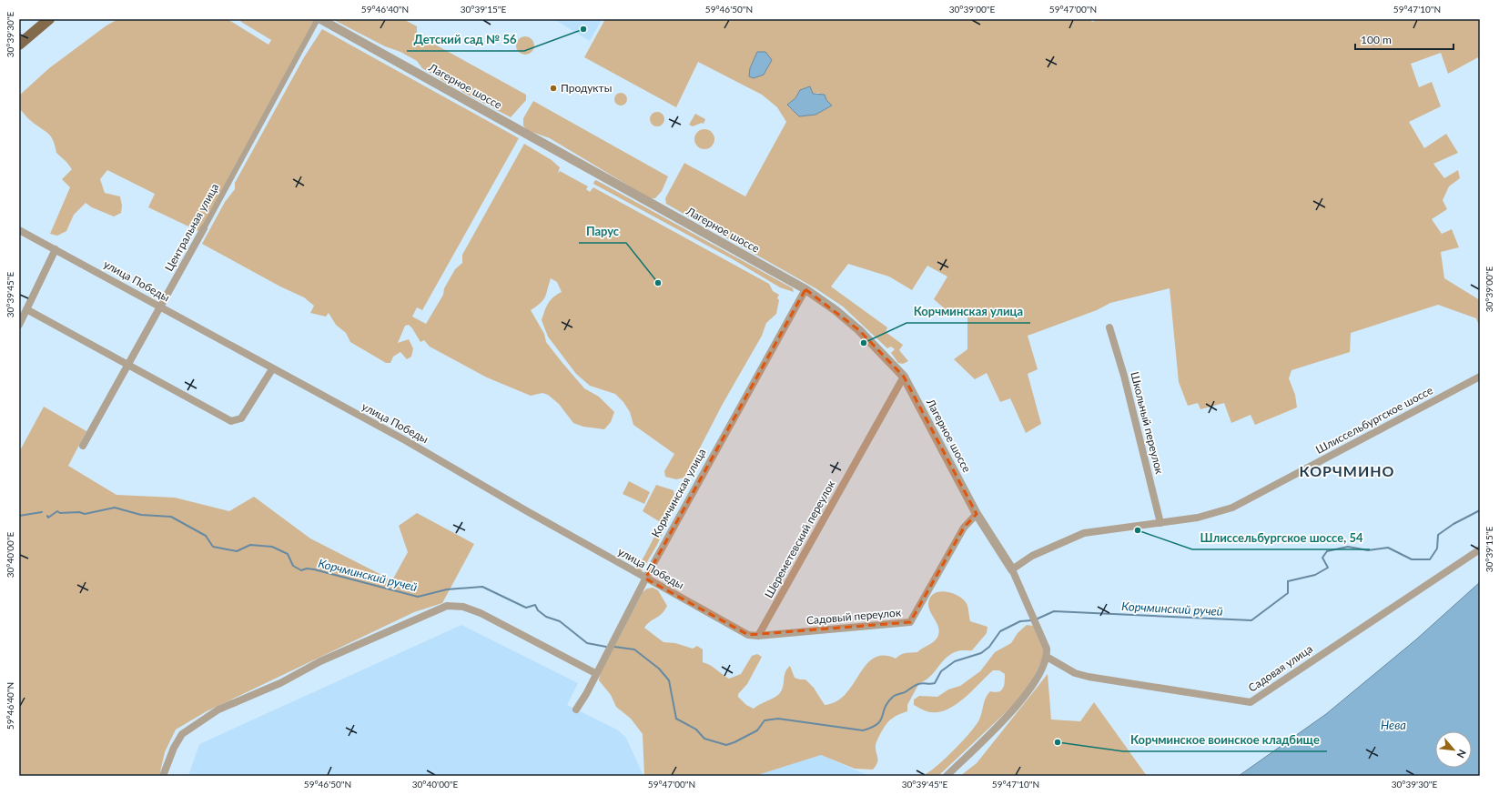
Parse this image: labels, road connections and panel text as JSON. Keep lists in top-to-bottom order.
{
  "streets": {
    "street": [
      "Лагерное шоссе",
      "Центральная улица",
      "улица Победы",
      "Шлиссельбургское шоссе",
      "Школьный переулок",
      "Кормчинская улица",
      "Шереметевский переулок",
      "Садовый переулок",
      "Садовая улица"
    ]
  },
  "crossings": [
    ["Лагерное шоссе", "Центральная улица"],
    ["Лагерное шоссе", "Шлиссельбургское шоссе"],
    ["Лагерное шоссе", "Кормчинская улица"],
    ["Лагерное шоссе", "Шереметевский переулок"],
    ["Лагерное шоссе", "Садовый переулок"],
    ["Центральная улица", "улица Победы"],
    ["улица Победы", "Кормчинская улица"],
    ["улица Победы", "Шереметевский переулок"],
    ["улица Победы", "Садовый переулок"],
    ["Шлиссельбургское шоссе", "Школьный переулок"],
    ["Шереметевский переулок", "Садовый переулок"]
  ],
  "districts": ["КОРЧМИНО"],
  "water": ["Корчминский ручей", "Нева"],
  "places": [
    "Детский сад № 56",
    "Продукты",
    "Парус",
    "Корчминская улица",
    "Шлиссельбургское шоссе, 54",
    "Корчминское воинское кладбище"
  ],
  "scale_bar": "100 m",
  "north": "bottom right",
  "coordinates": [
    "59°46'40\"N",
    "30°39'15\"E",
    "59°46'50\"N",
    "30°39'00\"E",
    "59°47'00\"N",
    "59°47'10\"N",
    "30°39'30\"E",
    "30°39'45\"E",
    "30°40'00\"E"
  ]
}
